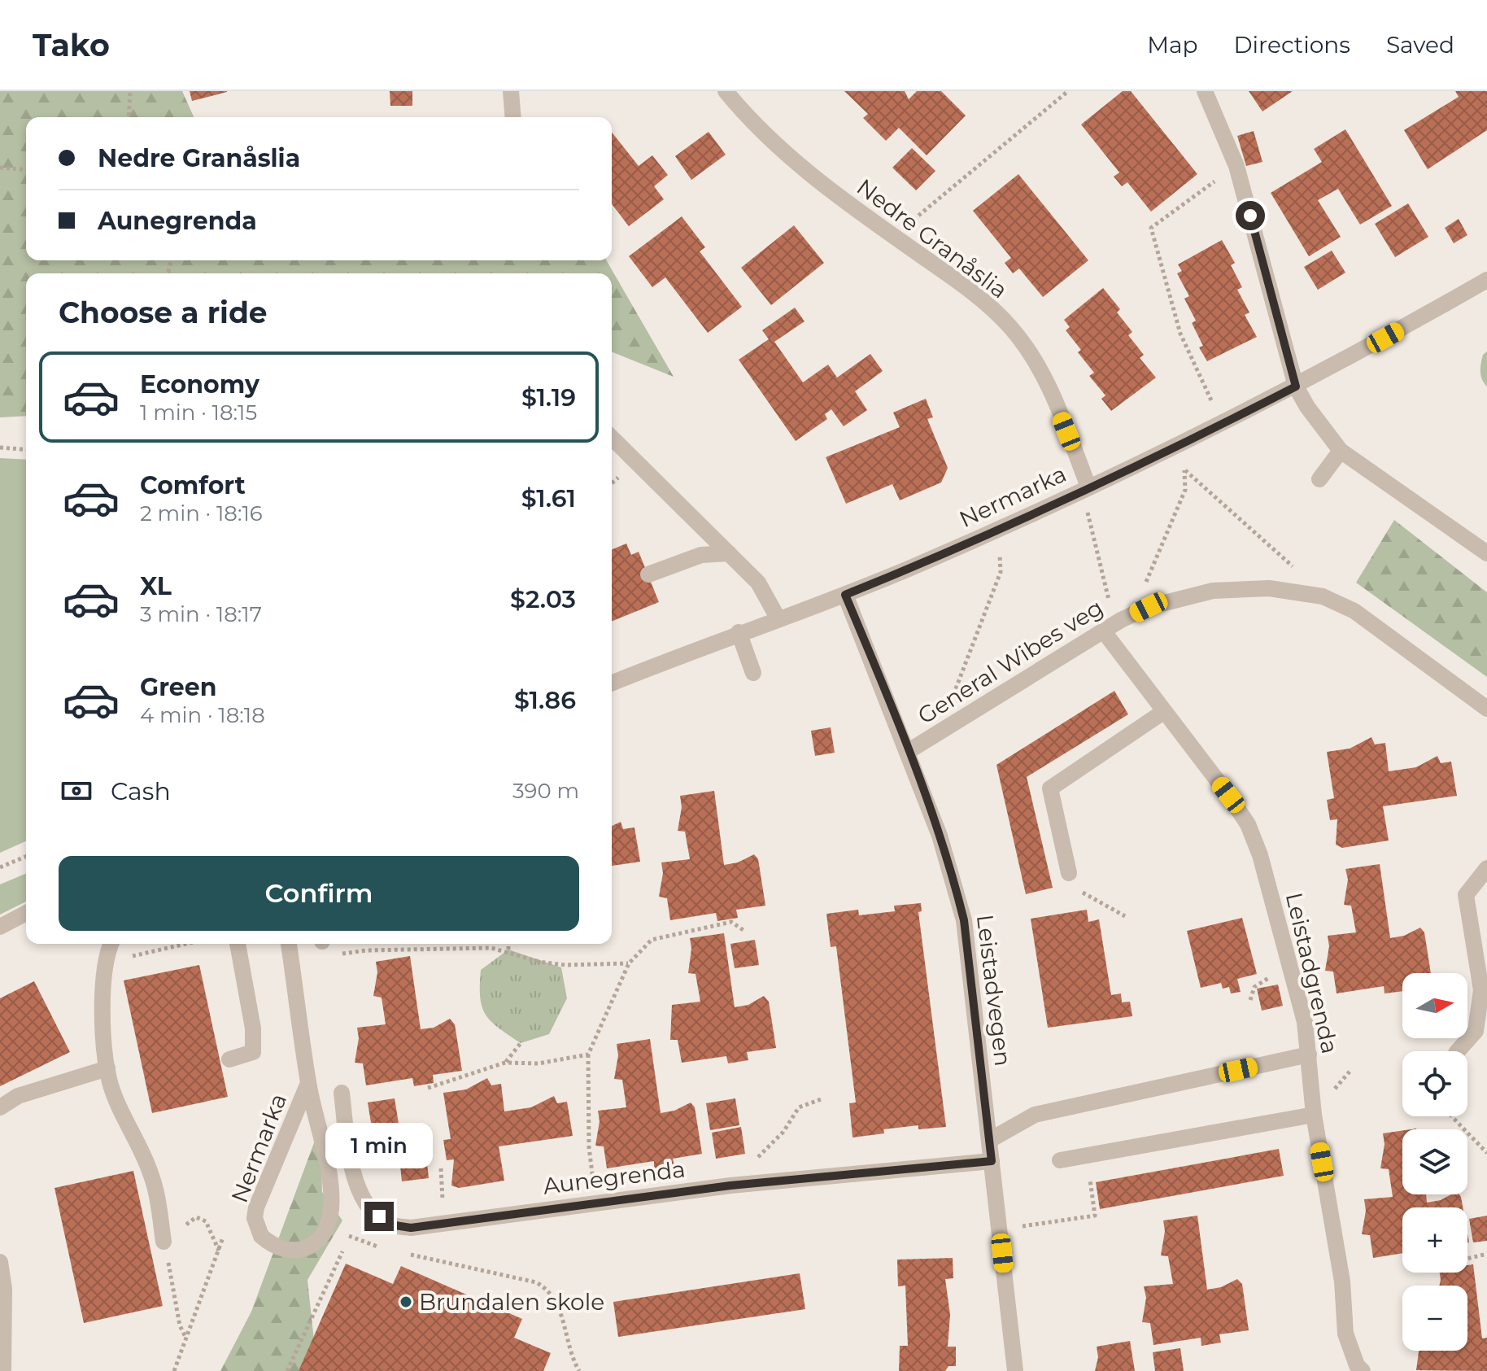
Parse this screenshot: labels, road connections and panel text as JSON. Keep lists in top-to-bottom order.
{
  "streets": {
    "street": [
      "Nedre Granåslia",
      "Nermarka",
      "General Wibes veg",
      "Leistadgrenda",
      "Leistadvegen",
      "Aunegrenda"
    ]
  },
  "crossings": [
    ["Nedre Granåslia", "Nermarka"],
    ["Nermarka", "Leistadvegen"],
    ["General Wibes veg", "Leistadgrenda"],
    ["General Wibes veg", "Leistadvegen"],
    ["Leistadvegen", "Aunegrenda"]
  ],
  "places": ["Brundalen skole"],
  "north": "right",
  "page": {
    "header": "Tako",
    "nav": ["Map", "Directions", "Saved"],
    "banner": ["Nedre Granåslia", "Aunegrenda"],
    "heading": "Choose a ride",
    "list": [
      {
        "name": "Economy",
        "note": "1 min · 18:15",
        "value": "$1.19"
      },
      {
        "name": "Comfort",
        "note": "2 min · 18:16",
        "value": "$1.61"
      },
      {
        "name": "XL",
        "note": "3 min · 18:17",
        "value": "$2.03"
      },
      {
        "name": "Green",
        "note": "4 min · 18:18",
        "value": "$1.86"
      }
    ],
    "pay": ["Cash", "390 m"],
    "buttons": "Confirm",
    "map_buttons": ["+", "−"],
    "bubble": "1 min"
  }
}
